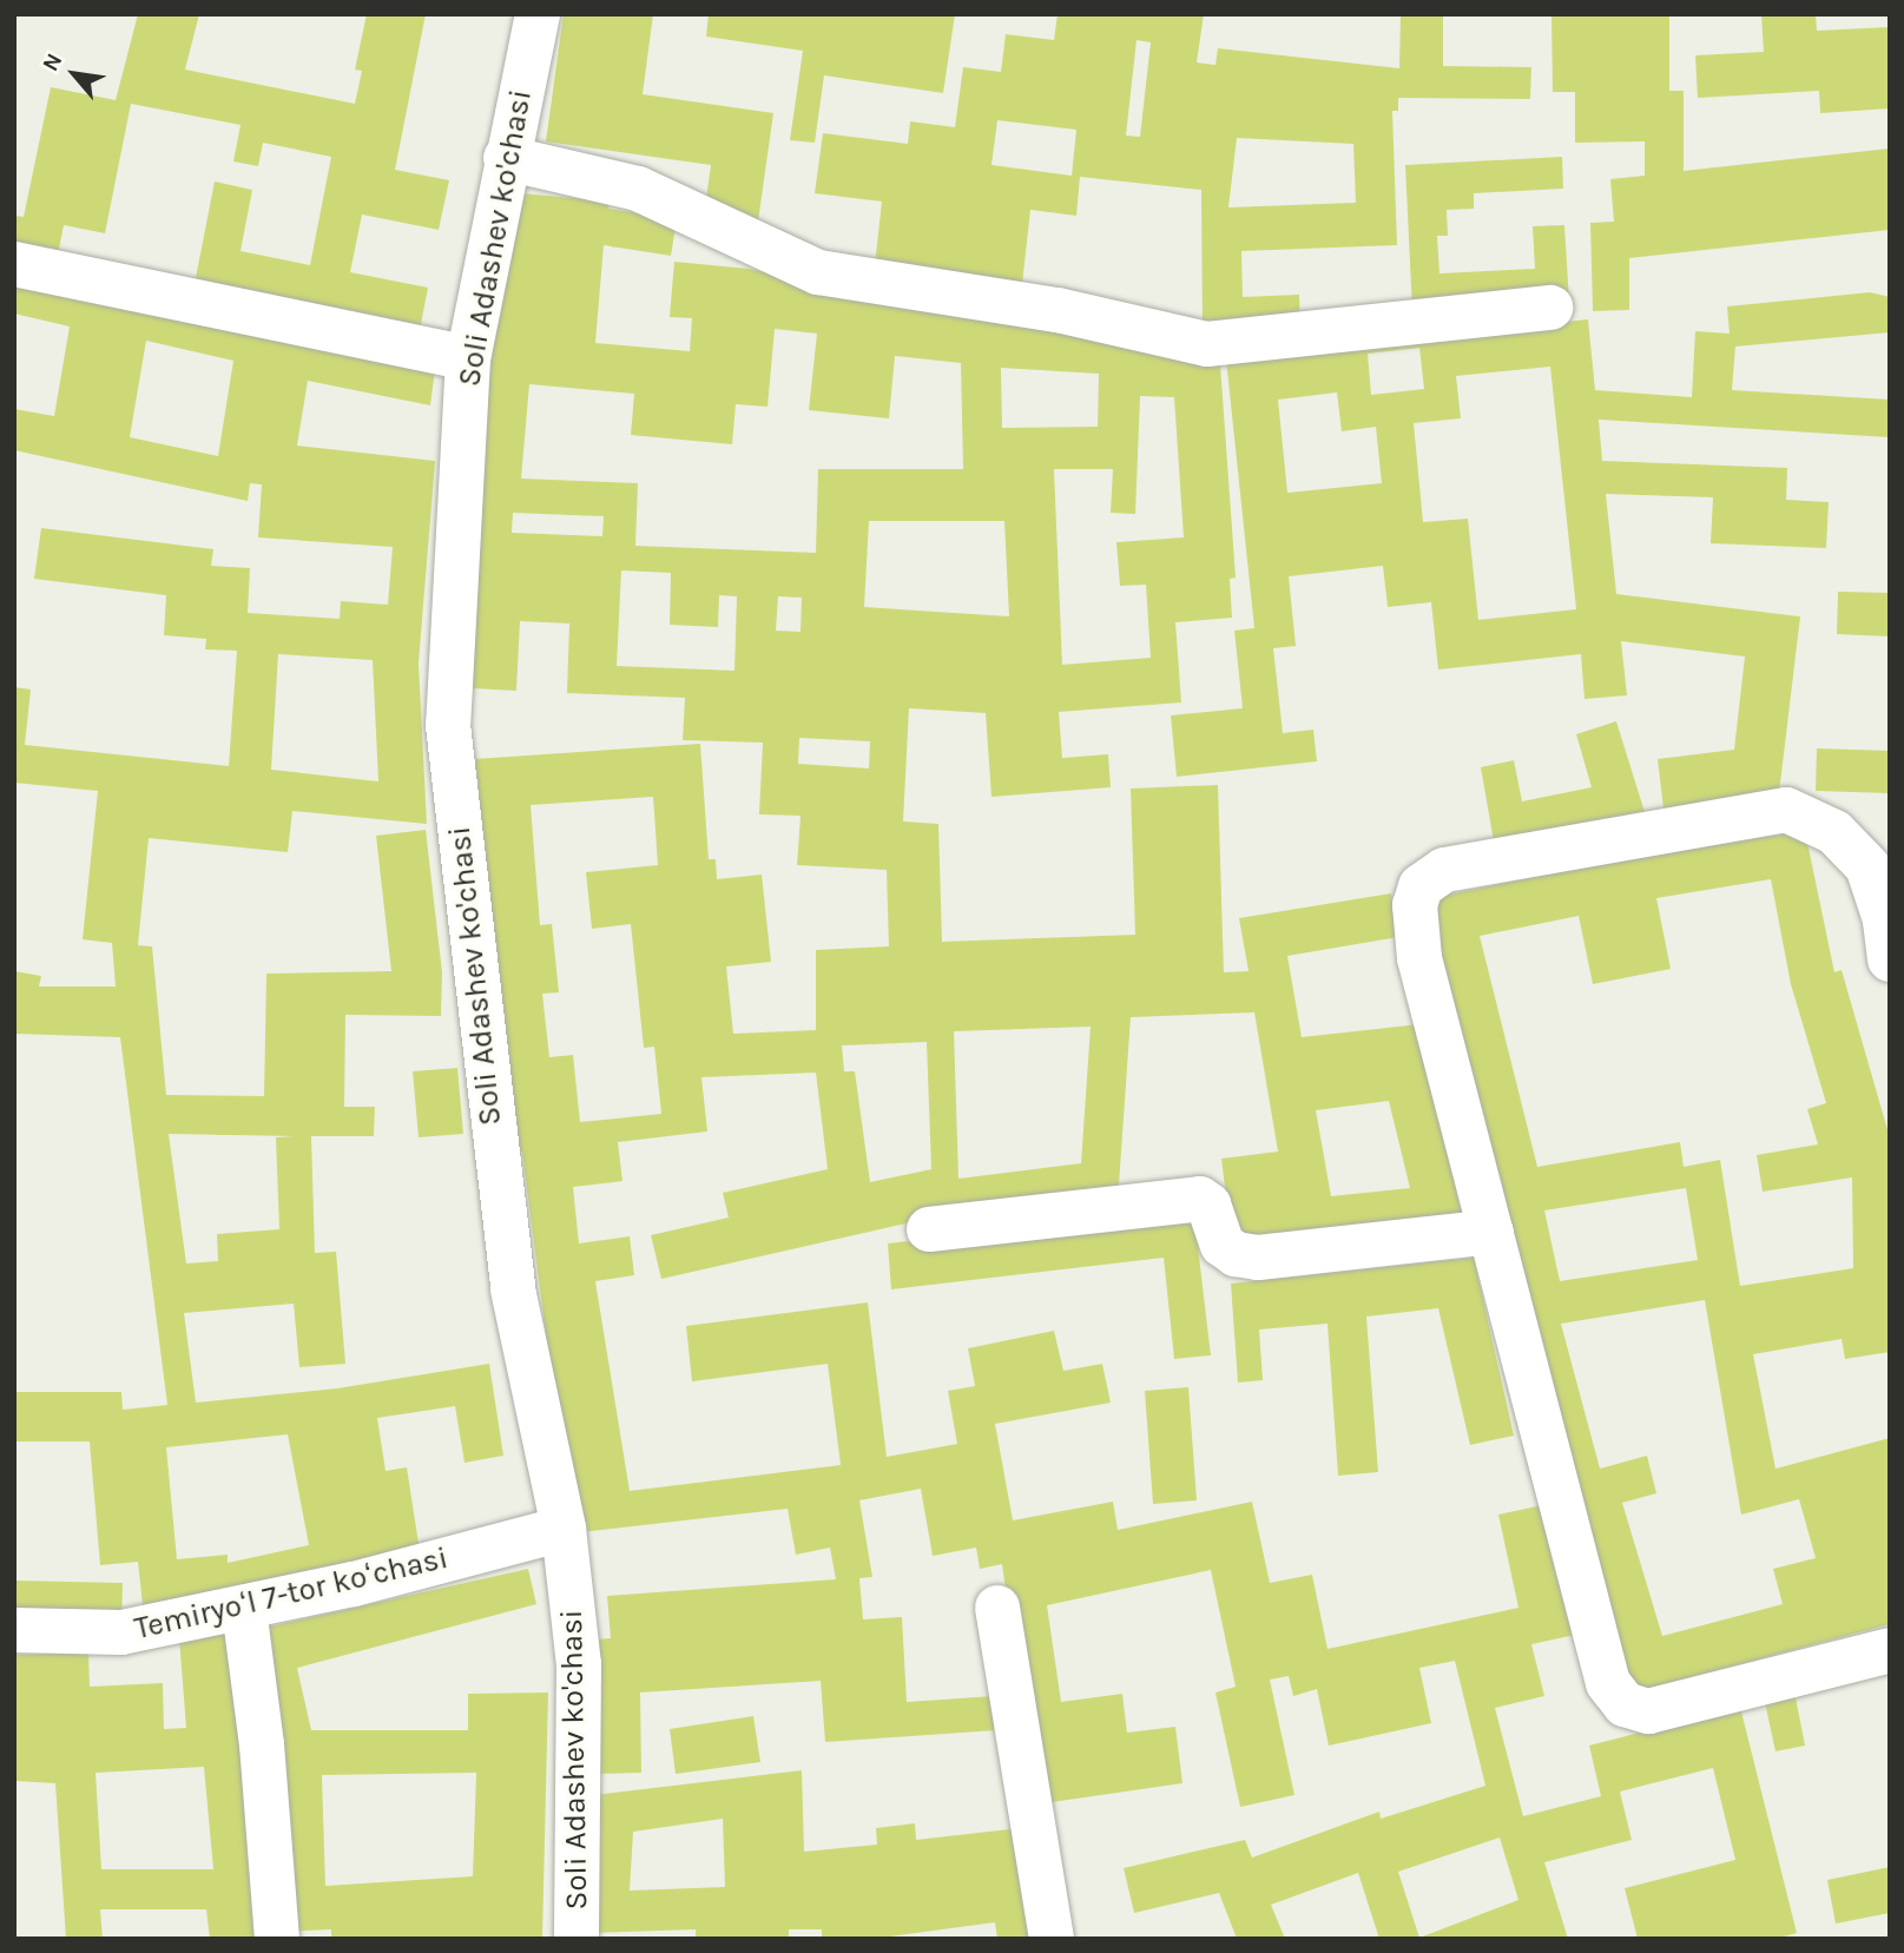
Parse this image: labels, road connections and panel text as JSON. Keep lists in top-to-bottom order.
{
  "streets": {
    "street": ["Soli Adashev ko'chasi", "Temiryoʻl 7-tor koʻchasi"]
  },
  "crossings": [
    ["Soli Adashev ko'chasi", "Temiryoʻl 7-tor koʻchasi"]
  ],
  "north": "top left"
}
